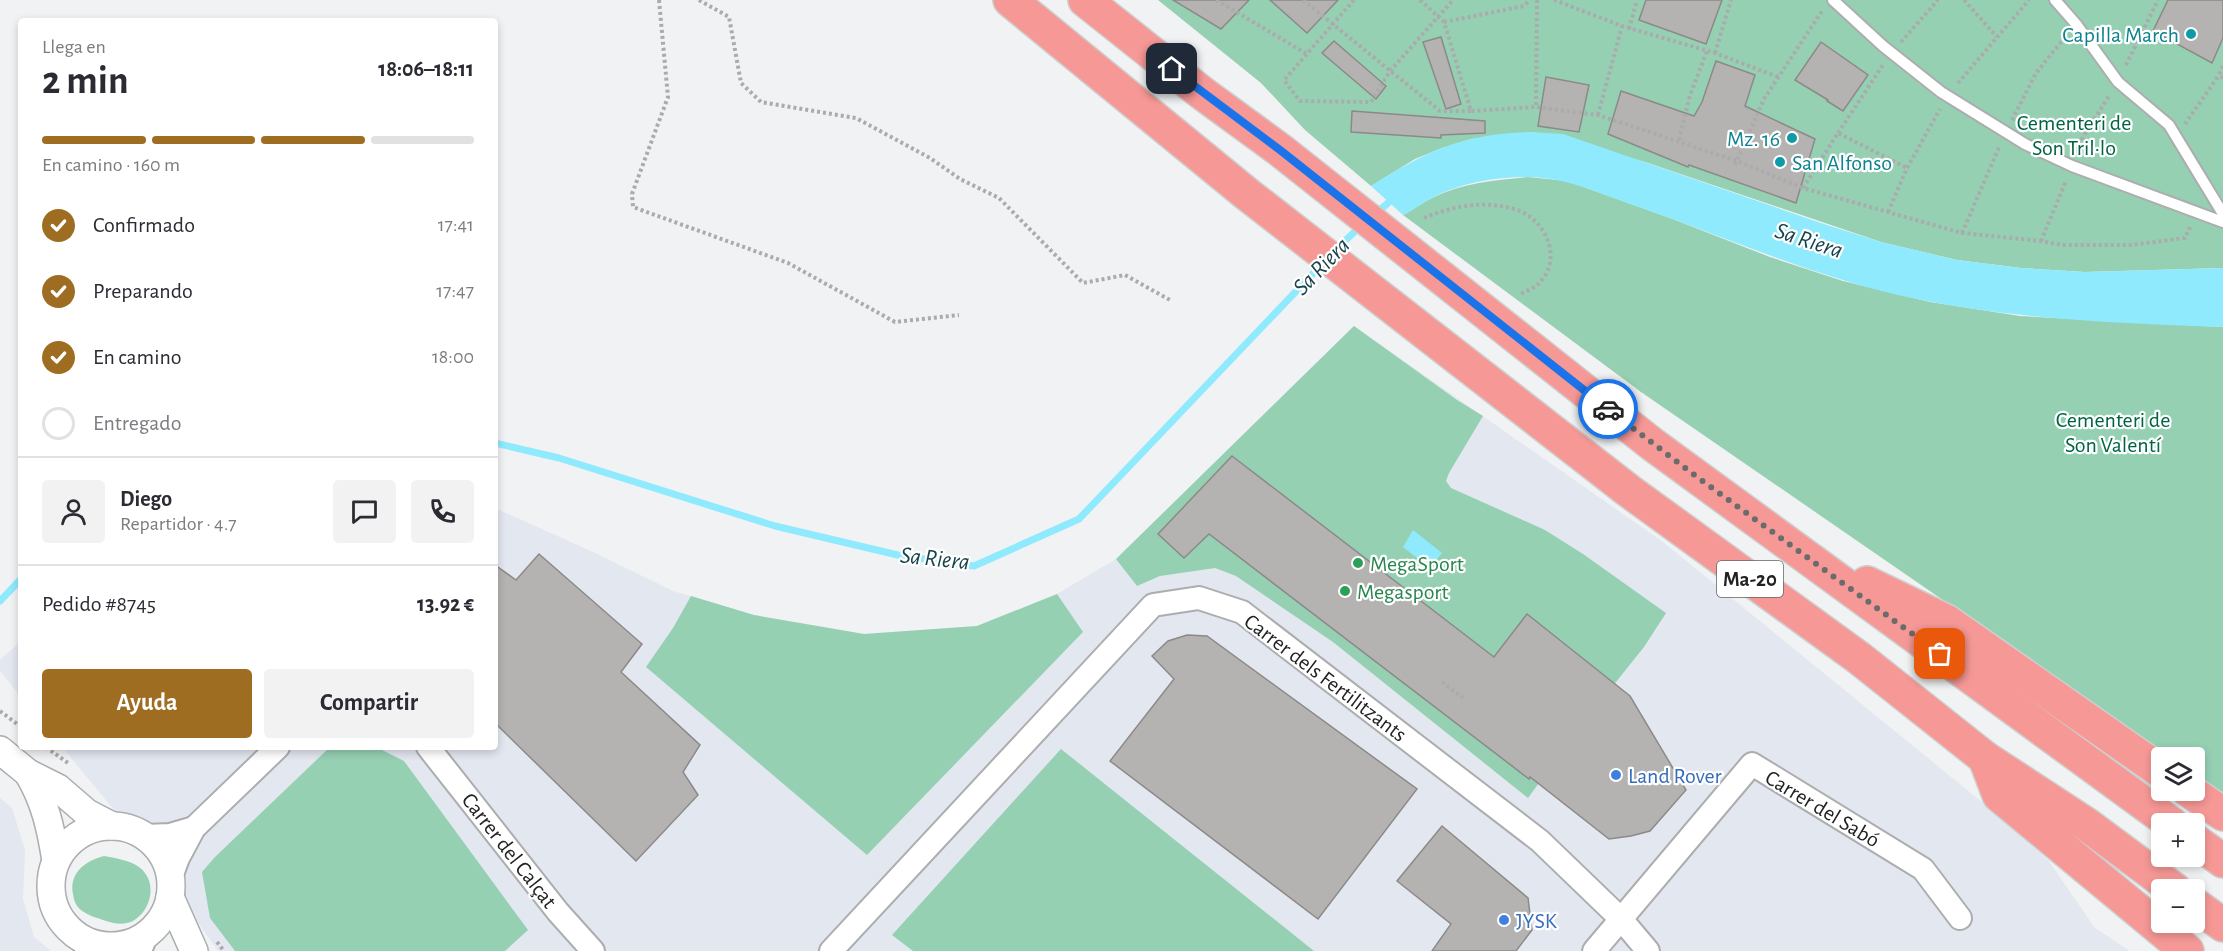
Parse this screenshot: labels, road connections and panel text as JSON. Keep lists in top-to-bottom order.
{
  "streets": {
    "highway": ["Ma-20"],
    "street": ["Carrer dels Fertilitzants", "Carrer del Sabó", "Carrer del Calçat"]
  },
  "crossings": [
    ["Carrer dels Fertilitzants", "Carrer del Sabó"]
  ],
  "water": ["Sa Riera"],
  "parks": ["Cementeri de Son Tril·lo", "Cementeri de Son Valentí"],
  "places": [
    "Capilla March",
    "Mz. 16",
    "San Alfonso",
    "MegaSport",
    "Megasport",
    "Land Rover",
    "JYSK"
  ],
  "page": {
    "heading": ["2 min", "Llega en", "18:06–18:11"],
    "panel": [
      "Diego",
      "Repartidor · 4.7",
      "Pedido #8745",
      "13.92 €"
    ],
    "bar": "En camino · 160 m",
    "list": [
      ["Confirmado", "17:41"],
      ["Preparando", "17:47"],
      ["En camino", "18:00"],
      "Entregado"
    ],
    "buttons": ["Ayuda", "Compartir"],
    "map_buttons": ["+", "−"]
  }
}
